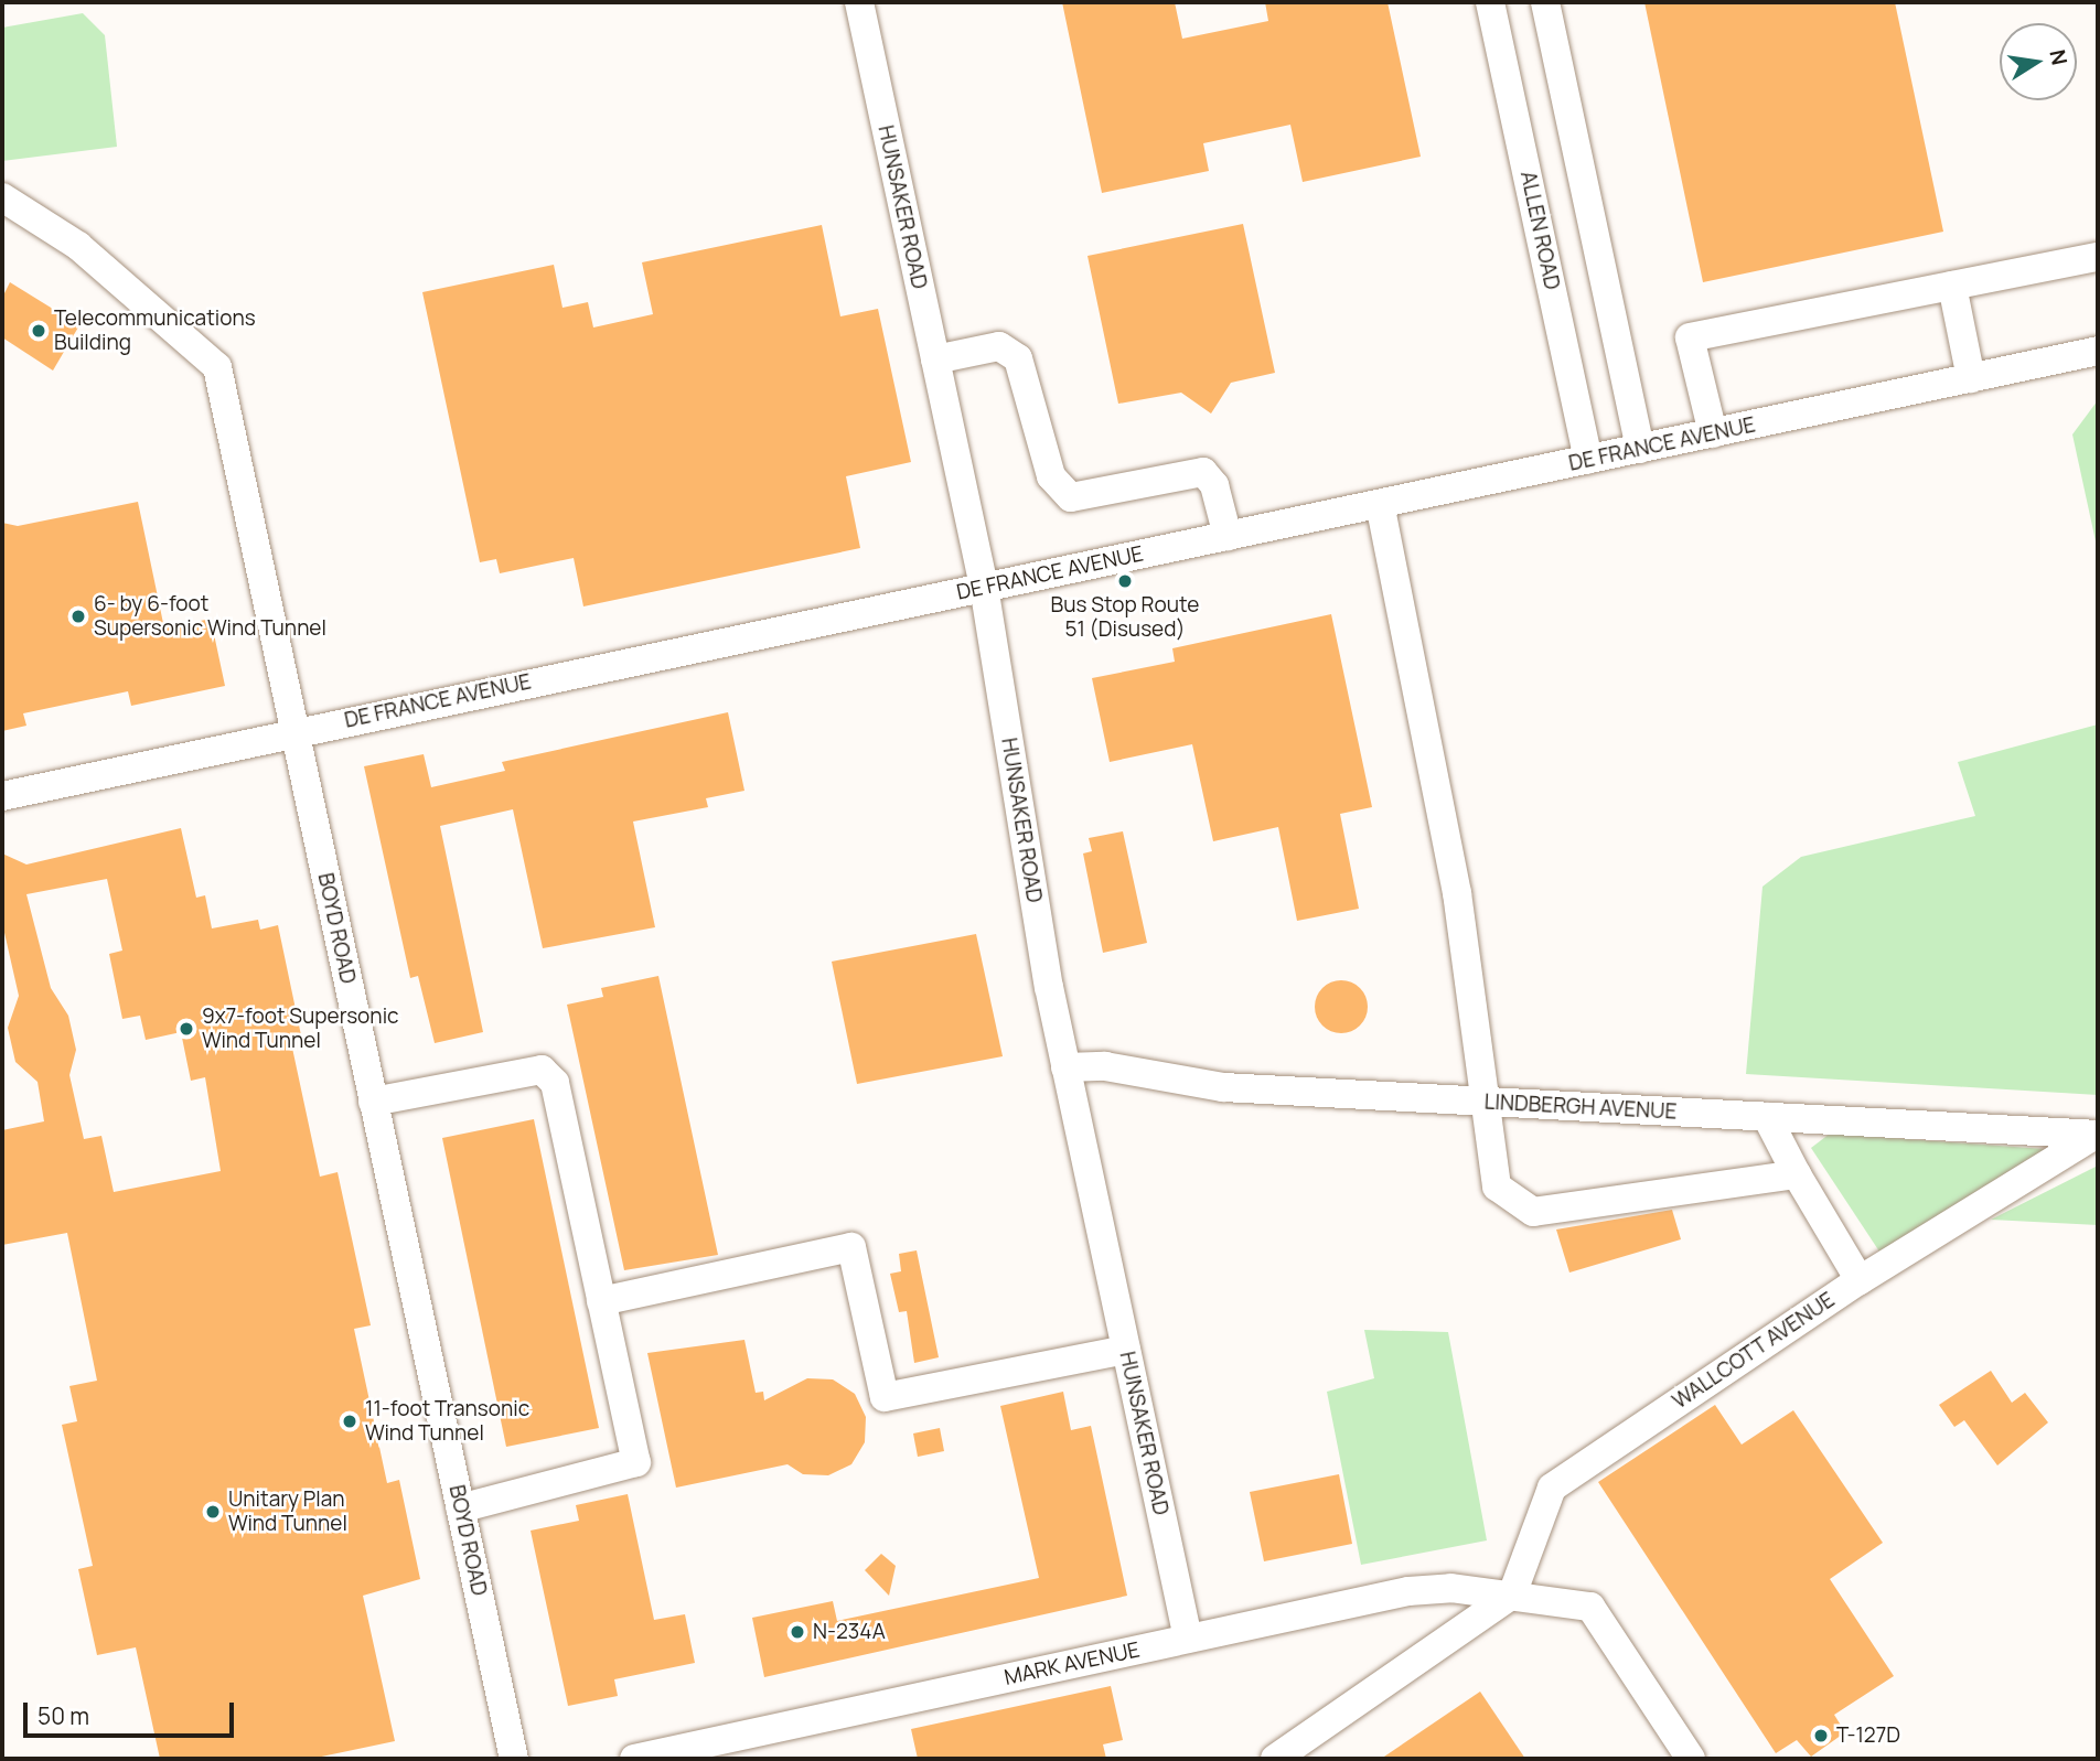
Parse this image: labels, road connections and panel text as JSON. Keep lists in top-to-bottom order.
{
  "streets": {
    "street": [
      "HUNSAKER ROAD",
      "ALLEN ROAD",
      "DE FRANCE AVENUE",
      "BOYD ROAD",
      "LINDBERGH AVENUE",
      "WALLCOTT AVENUE",
      "MARK AVENUE"
    ]
  },
  "crossings": [
    ["HUNSAKER ROAD", "DE FRANCE AVENUE"],
    ["HUNSAKER ROAD", "LINDBERGH AVENUE"],
    ["HUNSAKER ROAD", "MARK AVENUE"],
    ["ALLEN ROAD", "DE FRANCE AVENUE"],
    ["DE FRANCE AVENUE", "BOYD ROAD"],
    ["LINDBERGH AVENUE", "WALLCOTT AVENUE"],
    ["WALLCOTT AVENUE", "MARK AVENUE"]
  ],
  "places": [
    "Telecommunications Building",
    "Bus Stop Route 51 (Disused)",
    "6- by 6-foot Supersonic Wind Tunnel",
    "9x7-foot Supersonic Wind Tunnel",
    "11-foot Transonic Wind Tunnel",
    "Unitary Plan Wind Tunnel",
    "N-234A",
    "T-127D"
  ],
  "scale_bar": "50 m",
  "north": "right"
}
